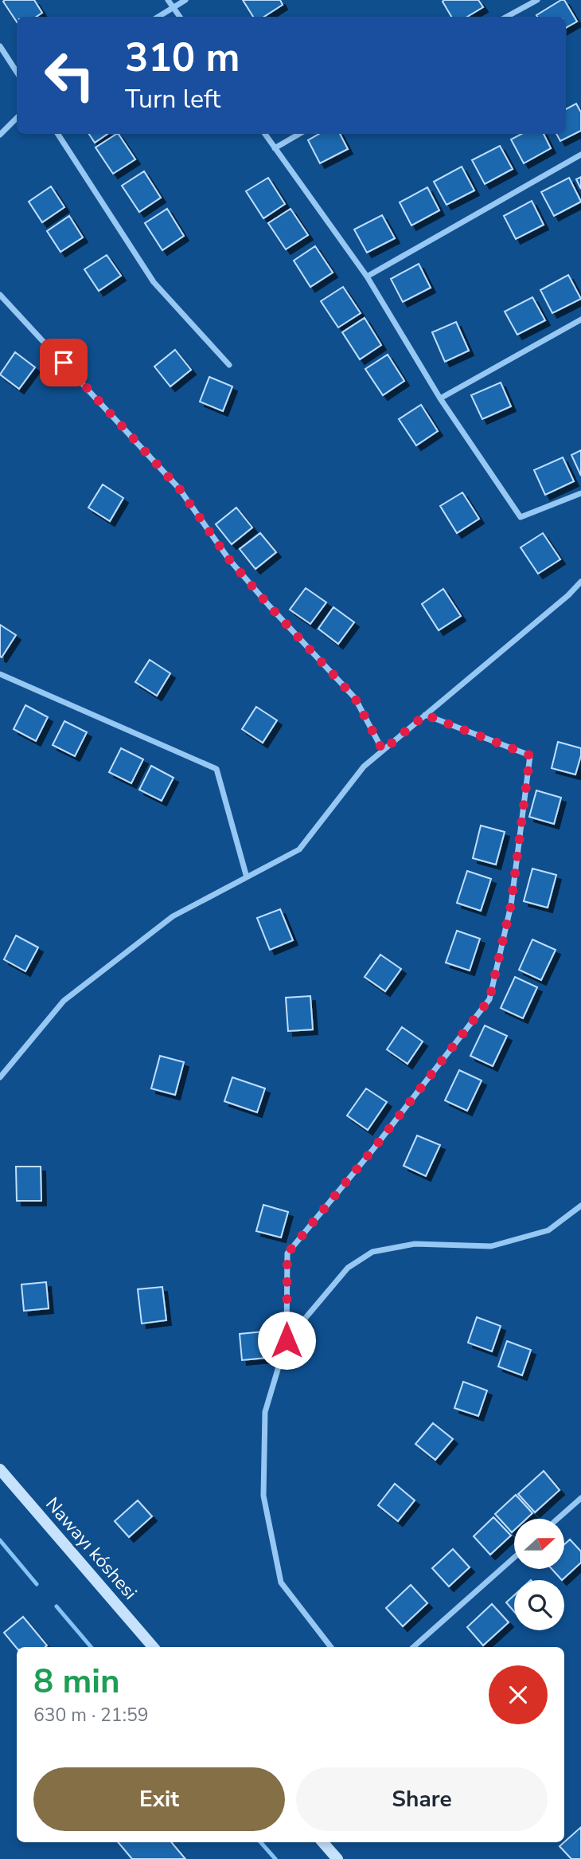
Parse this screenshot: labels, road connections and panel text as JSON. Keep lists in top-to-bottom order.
{
  "streets": {
    "main road": ["Nawayı kóshesi"]
  },
  "north": "right",
  "page": {
    "turn": ["310 m", "Turn left"],
    "heading": ["8 min", "630 m · 21:59"],
    "buttons": ["Exit", "Share"]
  }
}
